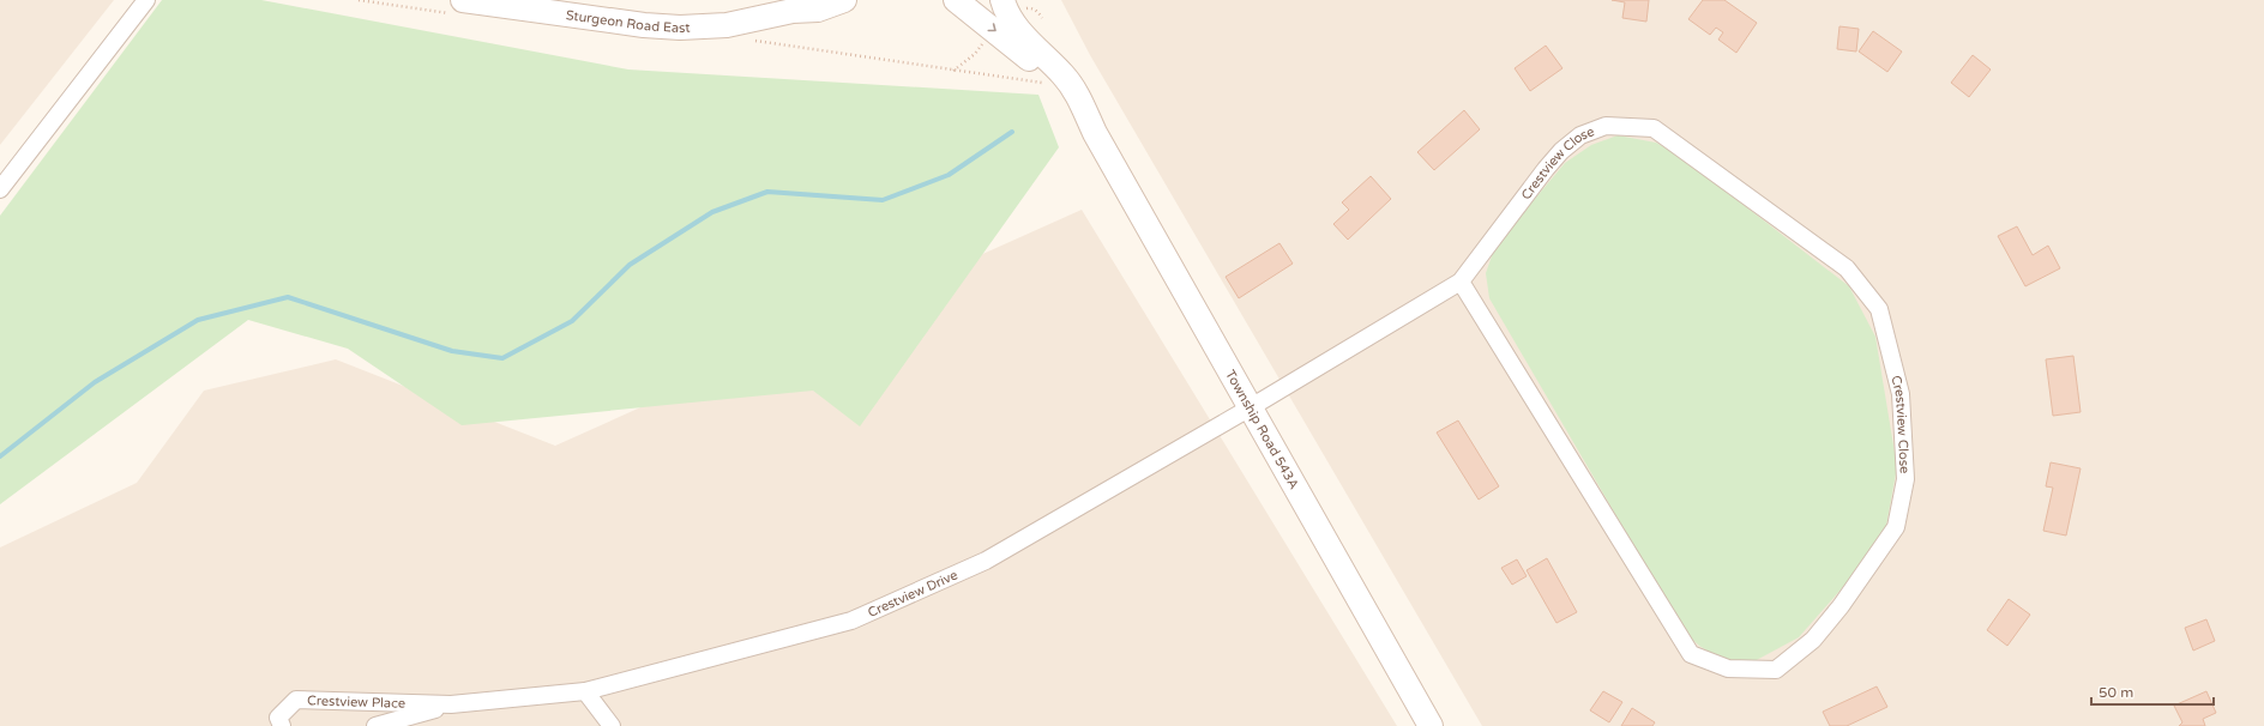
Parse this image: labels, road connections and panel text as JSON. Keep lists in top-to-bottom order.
{
  "streets": {
    "main road": ["Sturgeon Road East", "Township Road 543A"],
    "street": ["Crestview Close", "Crestview Drive", "Crestview Place"]
  },
  "crossings": [
    ["Crestview Close", "Township Road 543A"],
    ["Crestview Close", "Crestview Drive"],
    ["Township Road 543A", "Crestview Drive"],
    ["Crestview Drive", "Crestview Place"]
  ],
  "scale_bar": "50 m"
}
